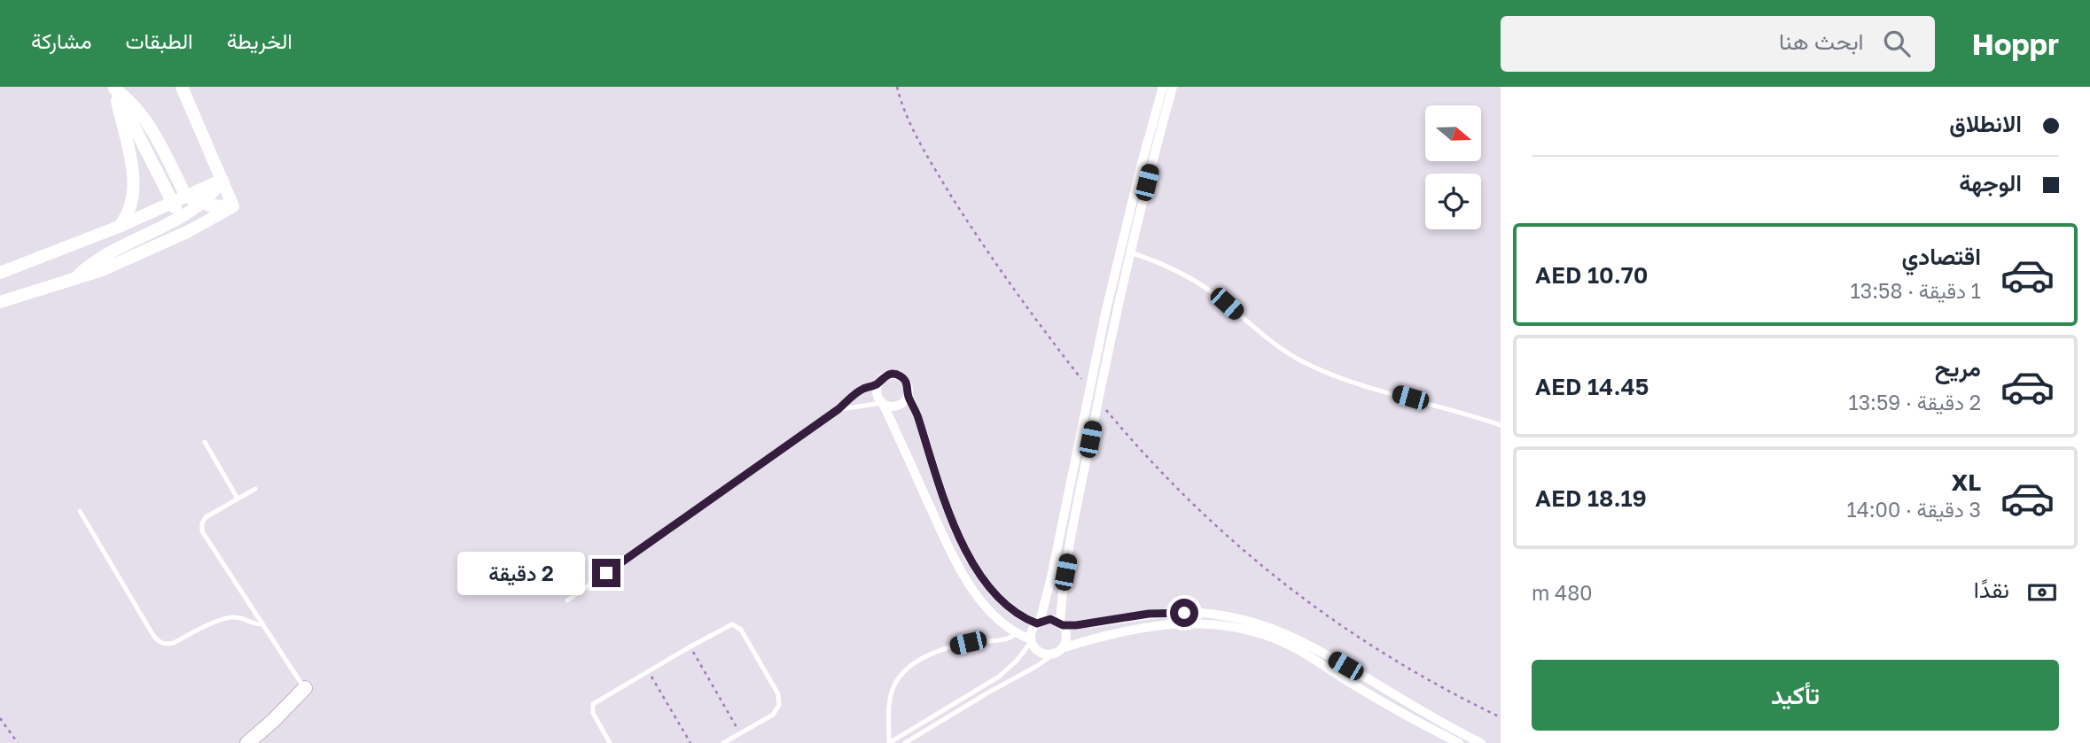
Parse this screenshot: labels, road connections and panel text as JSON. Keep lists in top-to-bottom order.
{
  "north": "right",
  "page": {
    "header": "Hoppr",
    "search": "ابحث هنا",
    "nav": ["الخريطة", "الطبقات", "مشاركة"],
    "banner": ["الانطلاق", "الوجهة"],
    "list": [
      {
        "name": "اقتصادي",
        "note": "1 دقيقة · 13:58",
        "value": "AED 10.70"
      },
      {
        "name": "مريح",
        "note": "2 دقيقة · 13:59",
        "value": "AED 14.45"
      },
      {
        "name": "XL",
        "note": "3 دقيقة · 14:00",
        "value": "AED 18.19"
      }
    ],
    "bubble": "2 دقيقة",
    "pay": ["نقدًا", "480 m"],
    "buttons": "تأكيد"
  }
}
